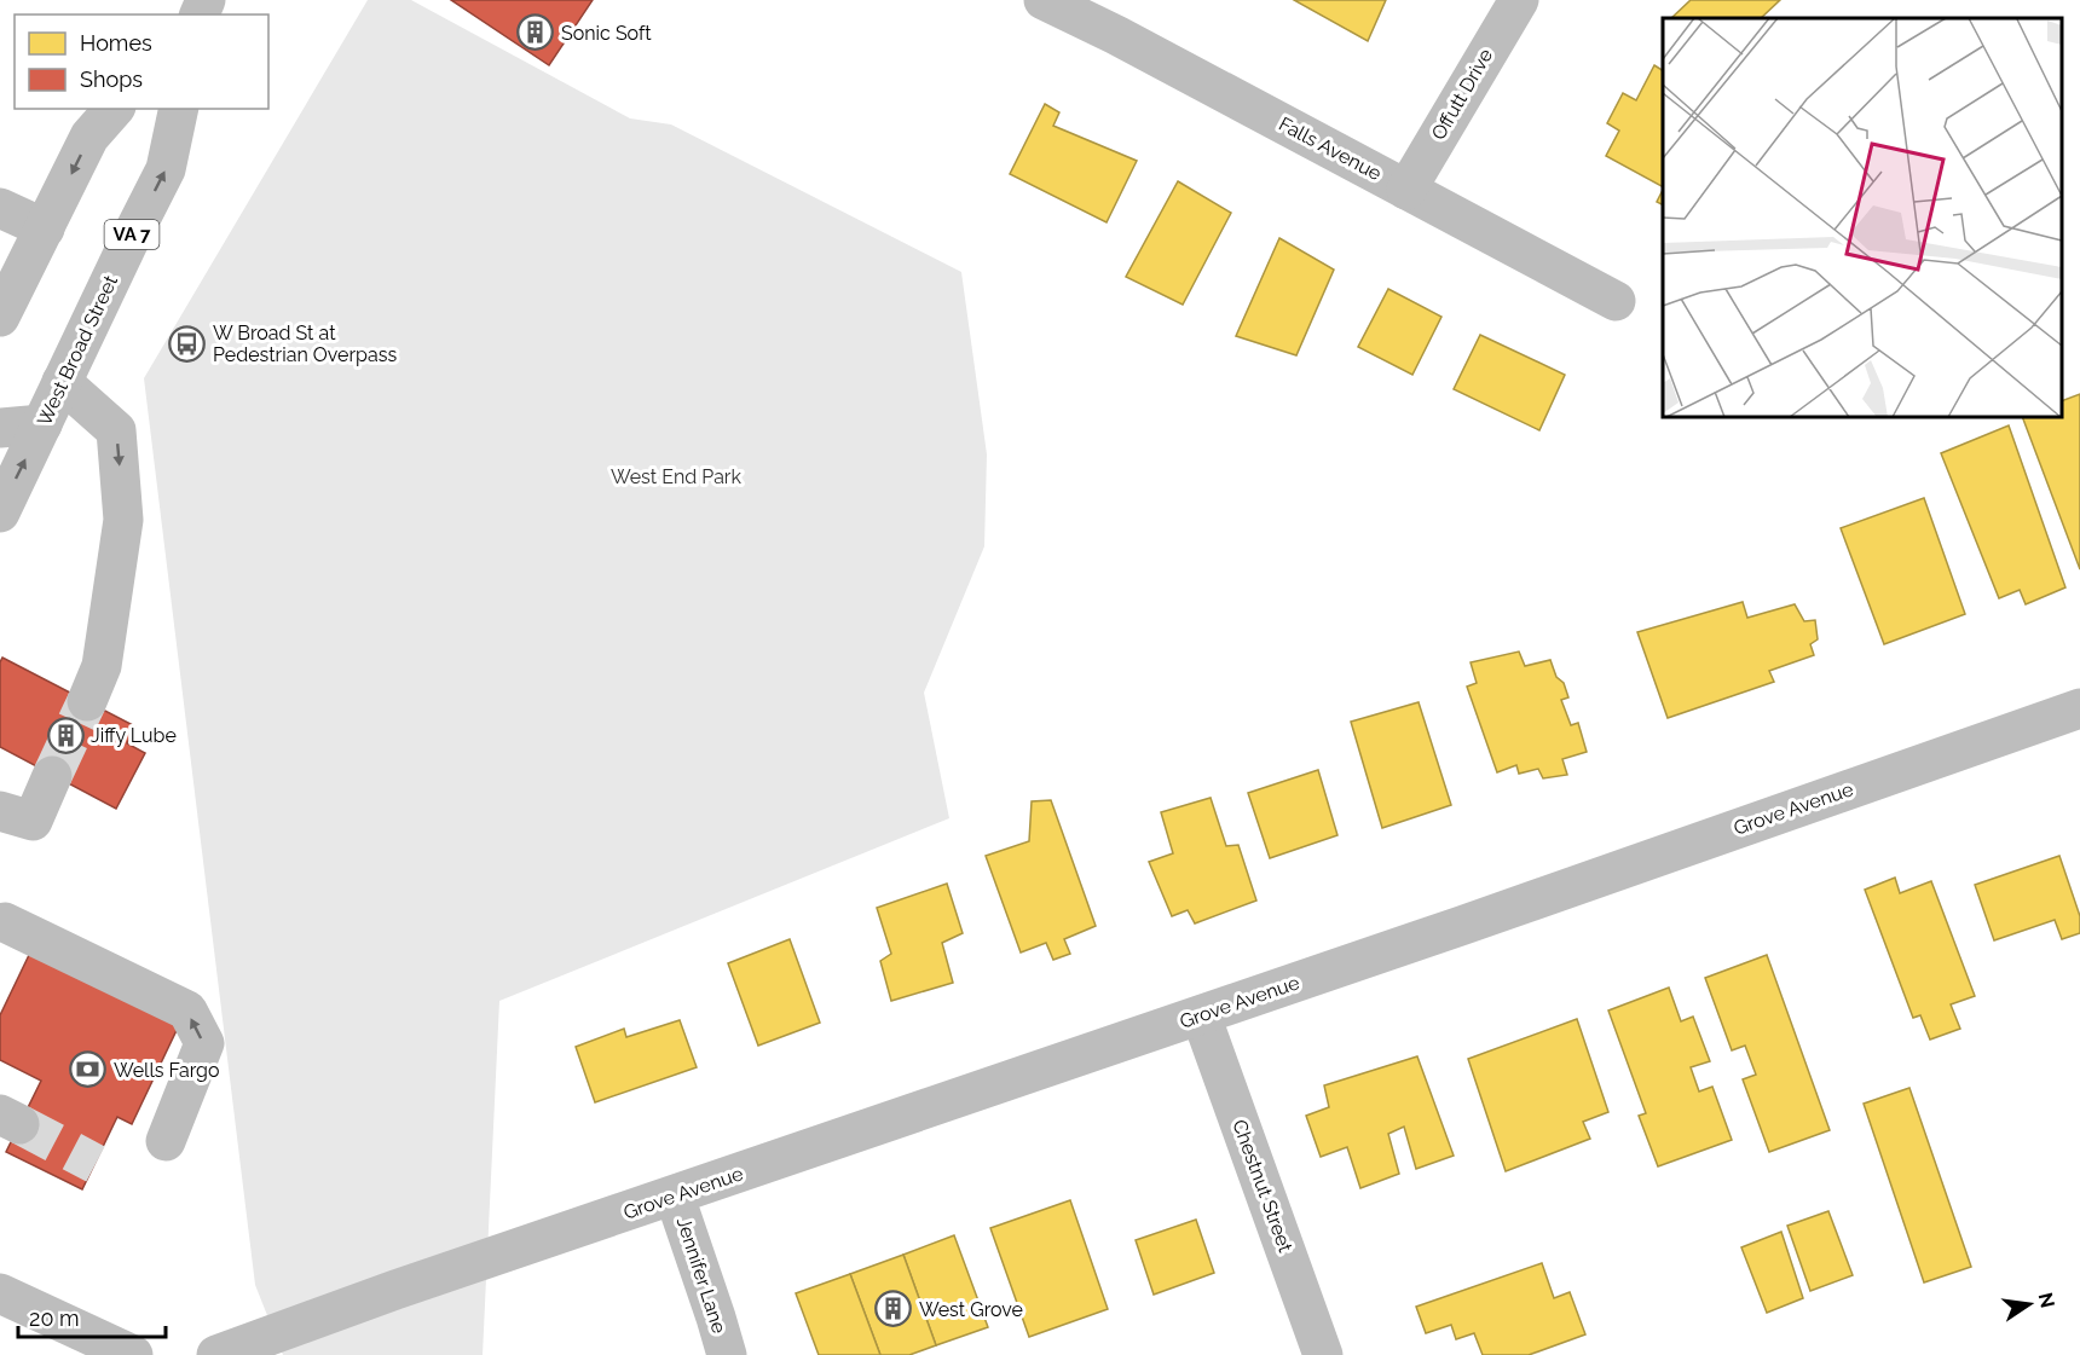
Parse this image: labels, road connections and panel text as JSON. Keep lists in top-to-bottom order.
{
  "streets": {
    "street": [
      "Offutt Drive",
      "Falls Avenue",
      "VA 7",
      "West Broad Street",
      "Grove Avenue",
      "Chestnut Street",
      "Jennifer Lane"
    ]
  },
  "crossings": [
    ["Offutt Drive", "Falls Avenue"],
    ["Grove Avenue", "Chestnut Street"],
    ["Grove Avenue", "Jennifer Lane"]
  ],
  "parks": ["West End Park"],
  "places": {
    "building": ["Sonic Soft", "Jiffy Lube", "West Grove"],
    "bus stop": ["W Broad St at Pedestrian Overpass"],
    "bank": ["Wells Fargo"]
  },
  "legend": ["Homes", "Shops"],
  "scale_bar": "20 m",
  "north": "right"
}
